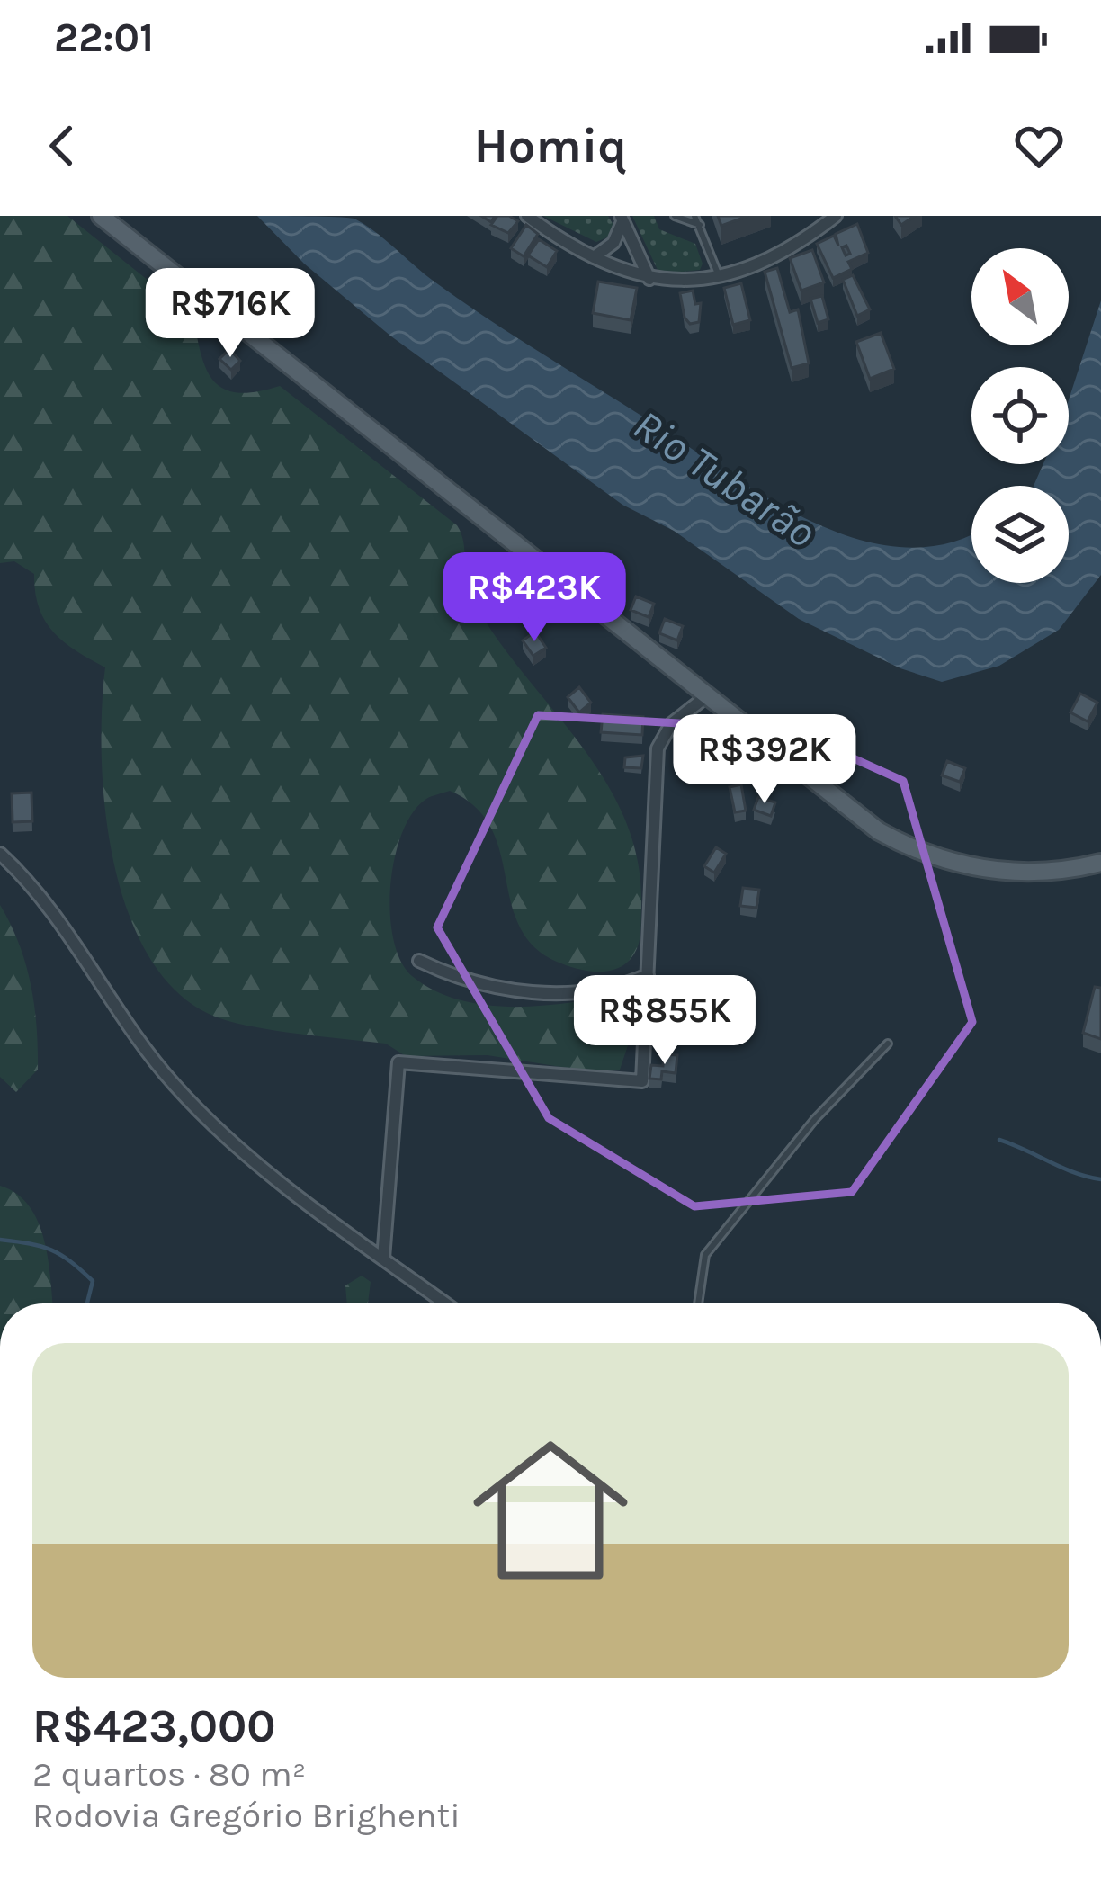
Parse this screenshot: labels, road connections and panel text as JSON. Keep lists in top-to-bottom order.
{
  "water": ["Rio Tubarão"],
  "north": "top left",
  "page": {
    "status": "22:01",
    "header": "Homiq",
    "price": [
      "R$716K",
      "R$423K",
      "R$392K",
      "R$855K"
    ],
    "list": [
      {
        "name": "R$423,000",
        "note": "2 quartos · 80 m² · Rodovia Gregório Brighenti"
      }
    ]
  }
}
